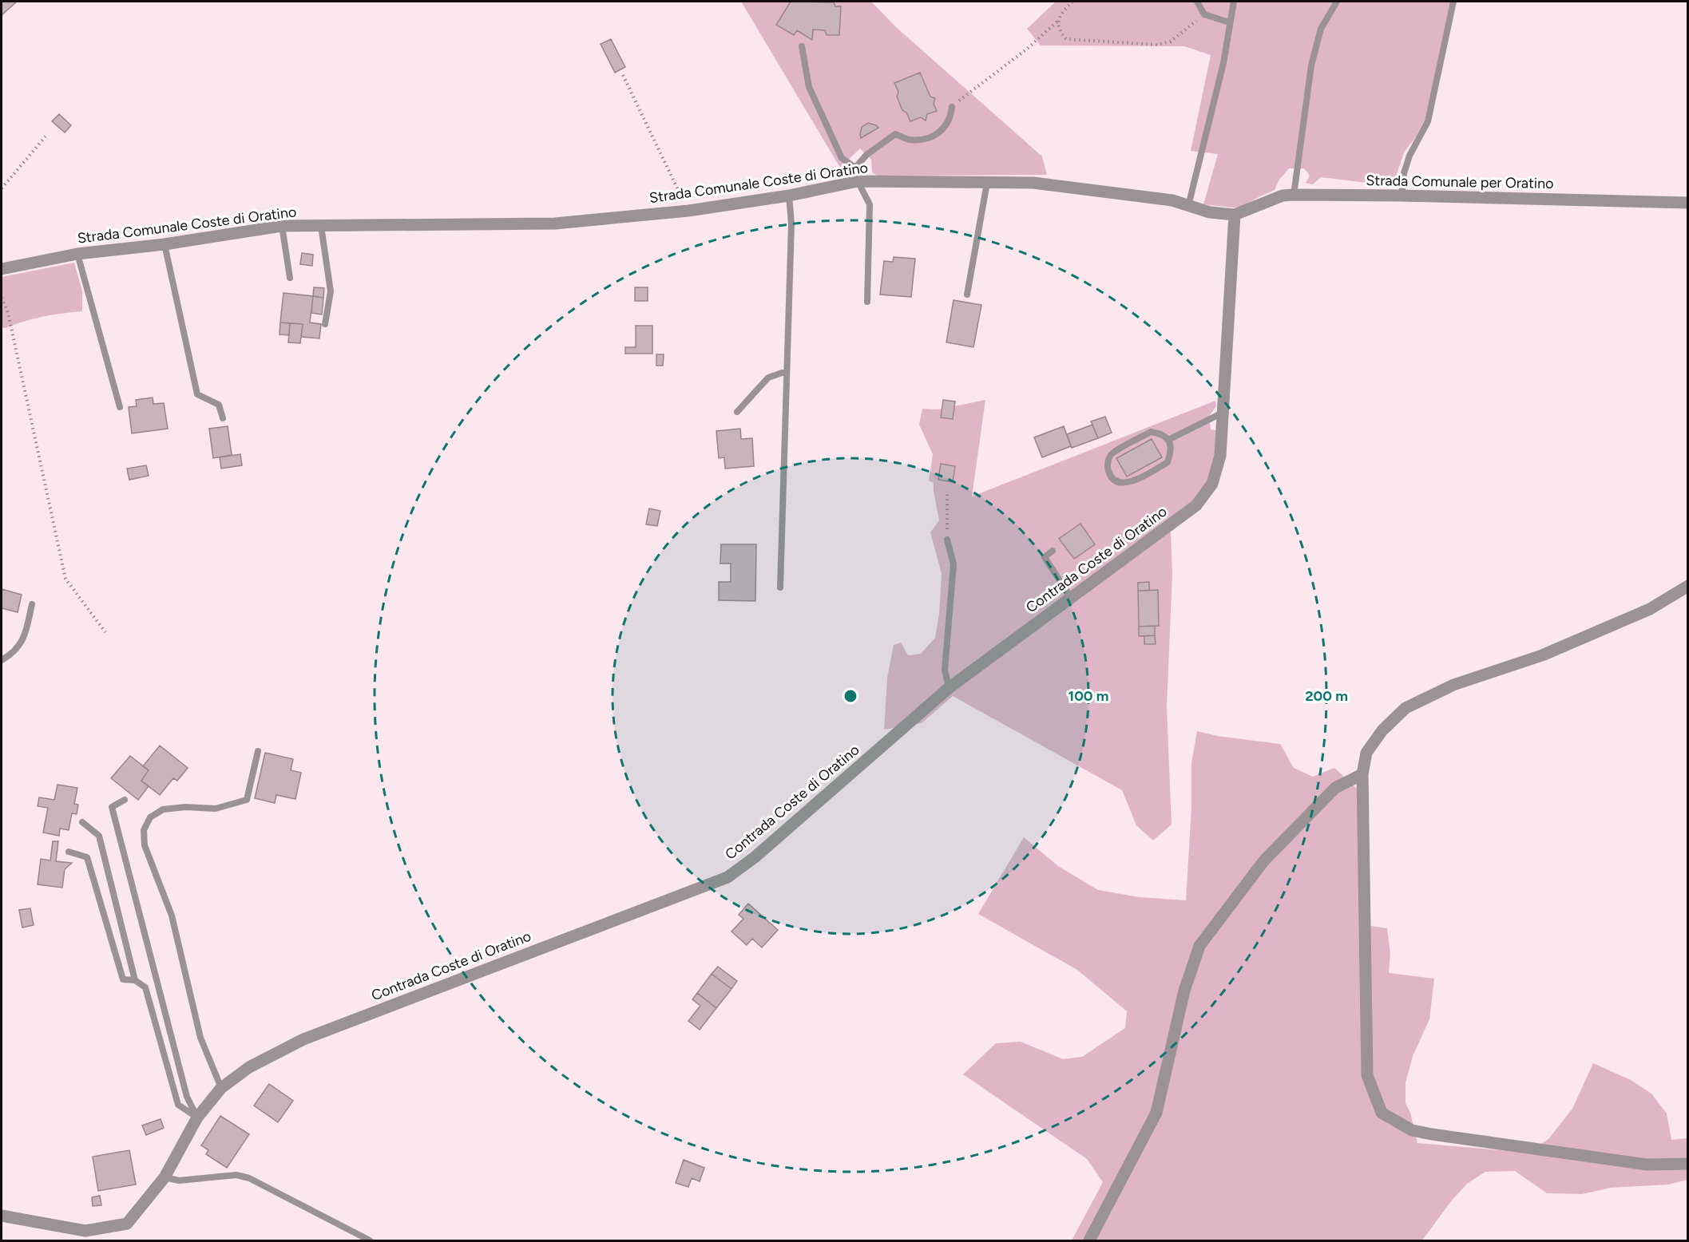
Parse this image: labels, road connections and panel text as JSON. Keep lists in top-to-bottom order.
{
  "streets": {
    "street": ["Strada Comunale per Oratino", "Strada Comunale Coste di Oratino", "Contrada Coste di Oratino"]
  },
  "crossings": [
    ["Strada Comunale per Oratino", "Strada Comunale Coste di Oratino"],
    ["Strada Comunale per Oratino", "Contrada Coste di Oratino"],
    ["Strada Comunale Coste di Oratino", "Contrada Coste di Oratino"]
  ],
  "rings": ["100 m", "200 m"]
}
